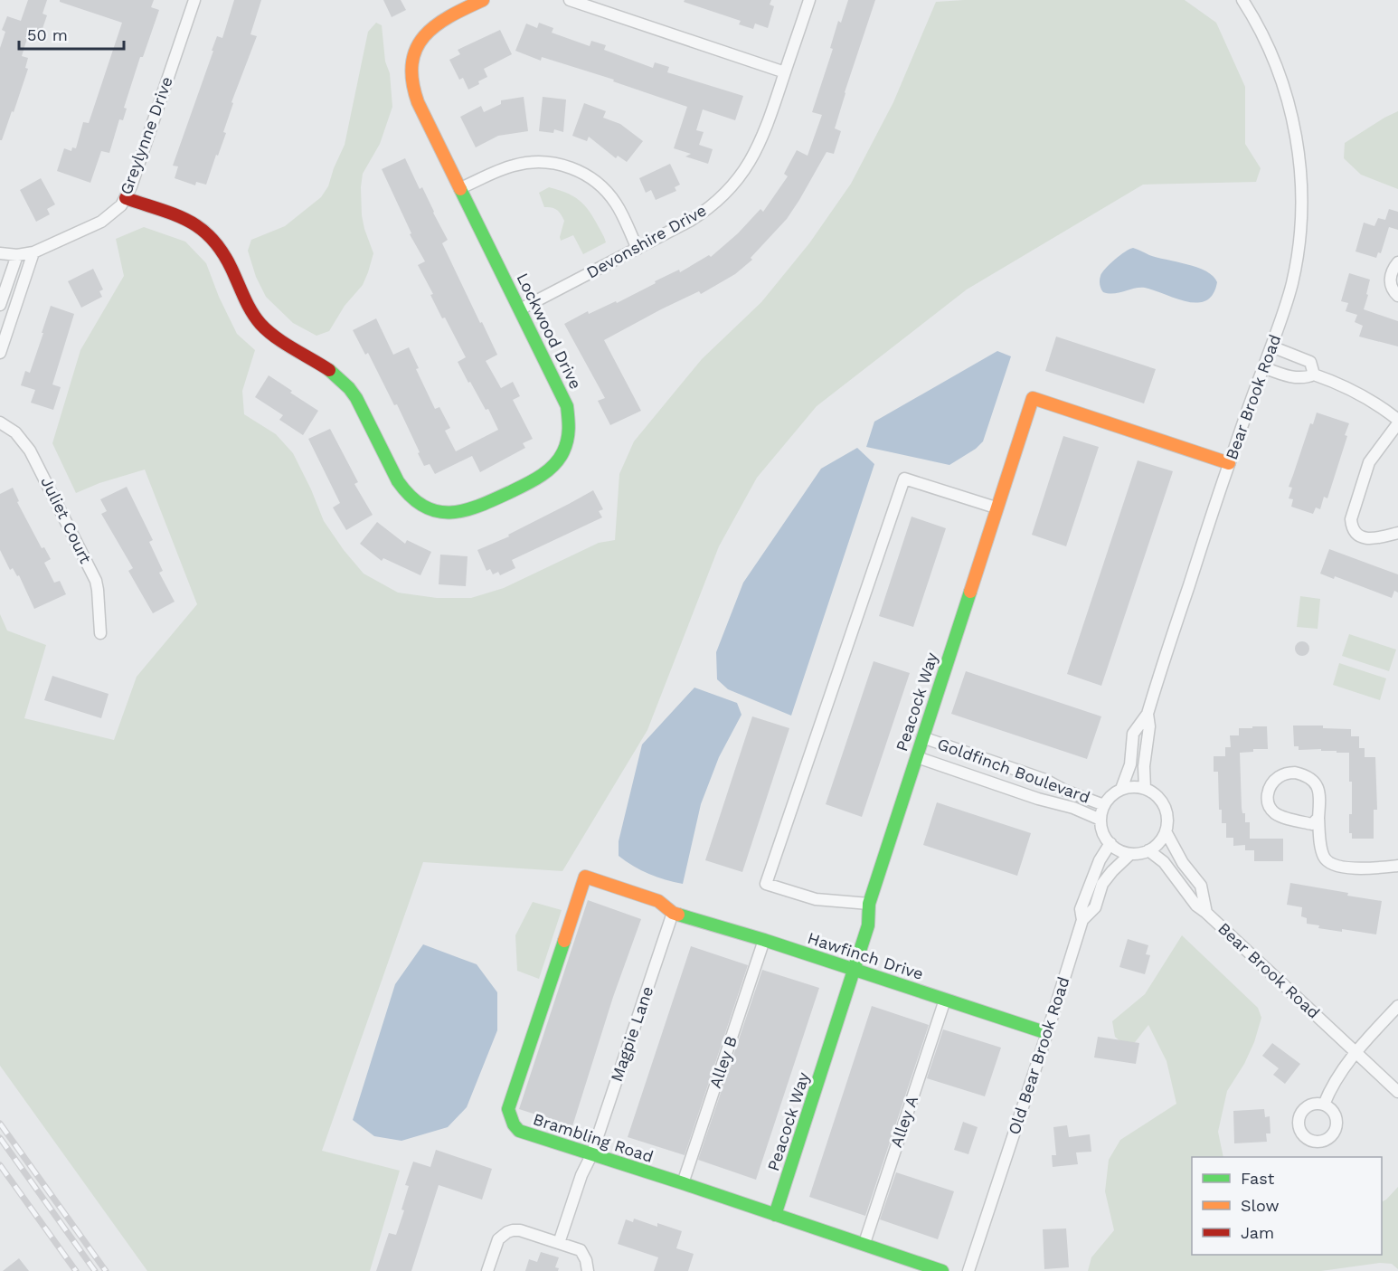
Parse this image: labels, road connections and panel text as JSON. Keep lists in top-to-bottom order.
{
  "streets": {
    "street": [
      "Greylynne Drive",
      "Devonshire Drive",
      "Lockwood Drive",
      "Bear Brook Road",
      "Juliet Court",
      "Peacock Way",
      "Goldfinch Boulevard",
      "Hawfinch Drive",
      "Magpie Lane",
      "Old Bear Brook Road",
      "Alley B",
      "Alley A",
      "Brambling Road"
    ]
  },
  "crossings": [
    ["Greylynne Drive", "Lockwood Drive"],
    ["Devonshire Drive", "Lockwood Drive"],
    ["Bear Brook Road", "Peacock Way"],
    ["Bear Brook Road", "Goldfinch Boulevard"],
    ["Bear Brook Road", "Old Bear Brook Road"],
    ["Peacock Way", "Goldfinch Boulevard"],
    ["Peacock Way", "Hawfinch Drive"],
    ["Peacock Way", "Brambling Road"],
    ["Goldfinch Boulevard", "Old Bear Brook Road"],
    ["Hawfinch Drive", "Magpie Lane"],
    ["Hawfinch Drive", "Old Bear Brook Road"],
    ["Hawfinch Drive", "Alley B"],
    ["Hawfinch Drive", "Alley A"],
    ["Hawfinch Drive", "Brambling Road"],
    ["Magpie Lane", "Brambling Road"],
    ["Alley B", "Brambling Road"],
    ["Alley A", "Brambling Road"]
  ],
  "legend": ["Fast", "Slow", "Jam"],
  "scale_bar": "50 m"
}
